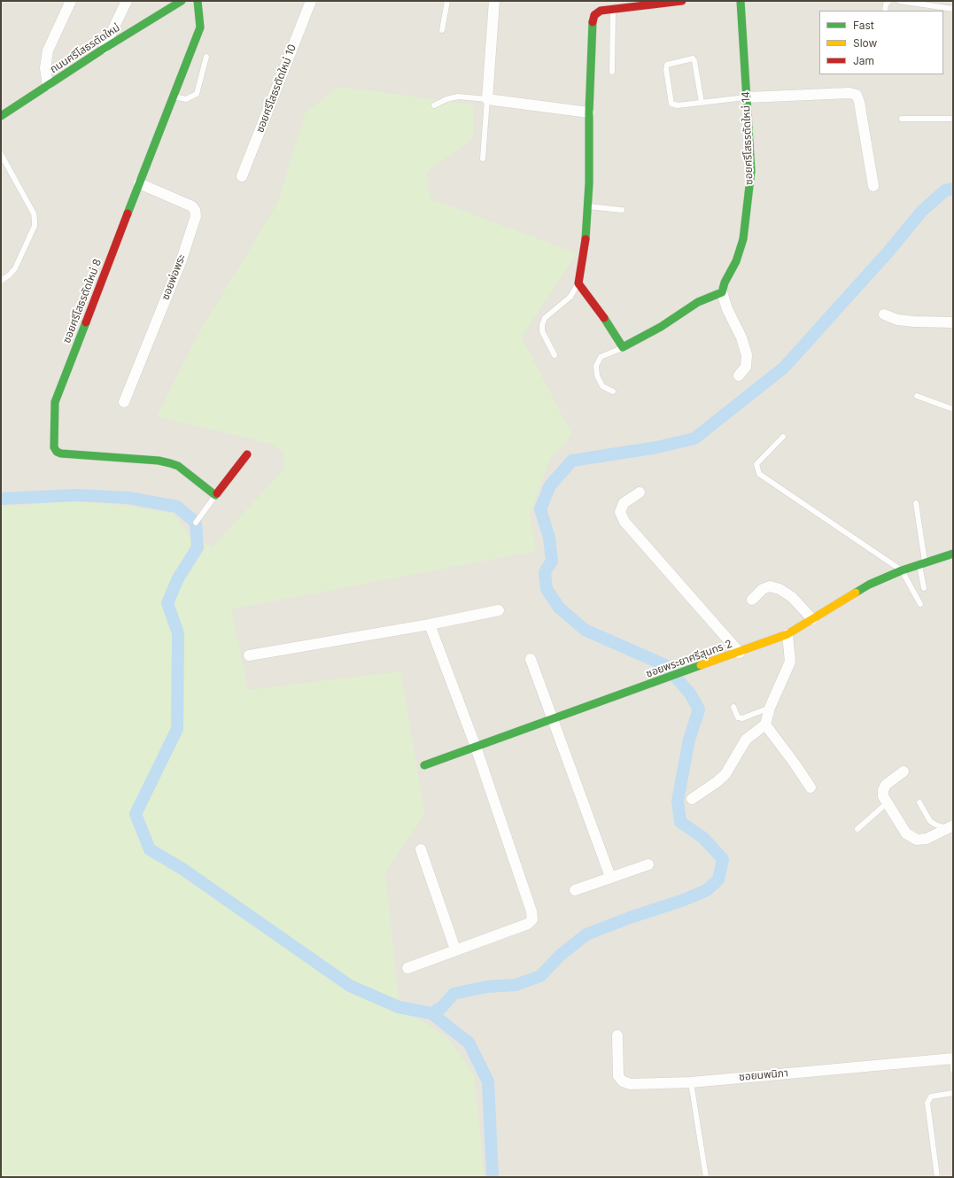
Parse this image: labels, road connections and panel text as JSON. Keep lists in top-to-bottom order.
{
  "streets": {
    "street": [
      "ถนนศรีโสธรตัดใหม่",
      "ซอยศรีโสธรตัดใหม่ 10",
      "ซอยศรีโสธรตัดใหม่ 14",
      "ซอยพ่อพระ",
      "ซอยศรีโสธรตัดใหม่ 8",
      "ซอยพระยาศรีสุนทร 2",
      "ซอยนพนิภา"
    ]
  },
  "crossings": [
    ["ซอยพ่อพระ", "ซอยศรีโสธรตัดใหม่ 8"]
  ],
  "legend": ["Fast", "Slow", "Jam"]
}
